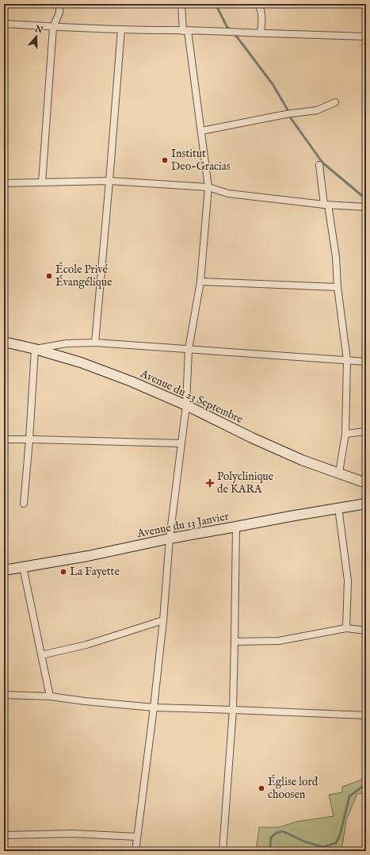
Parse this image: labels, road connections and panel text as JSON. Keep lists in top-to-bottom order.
{
  "streets": {
    "main road": ["Avenue du 23 Septembre", "Avenue du 13 Janvier"]
  },
  "places": {
    "other": [
      "Institut Deo-Gracias",
      "École Privé Évangélique",
      "La Fayette",
      "Église lord choosen"
    ],
    "health": ["Polyclinique de KARA"]
  },
  "north": "top"
}
